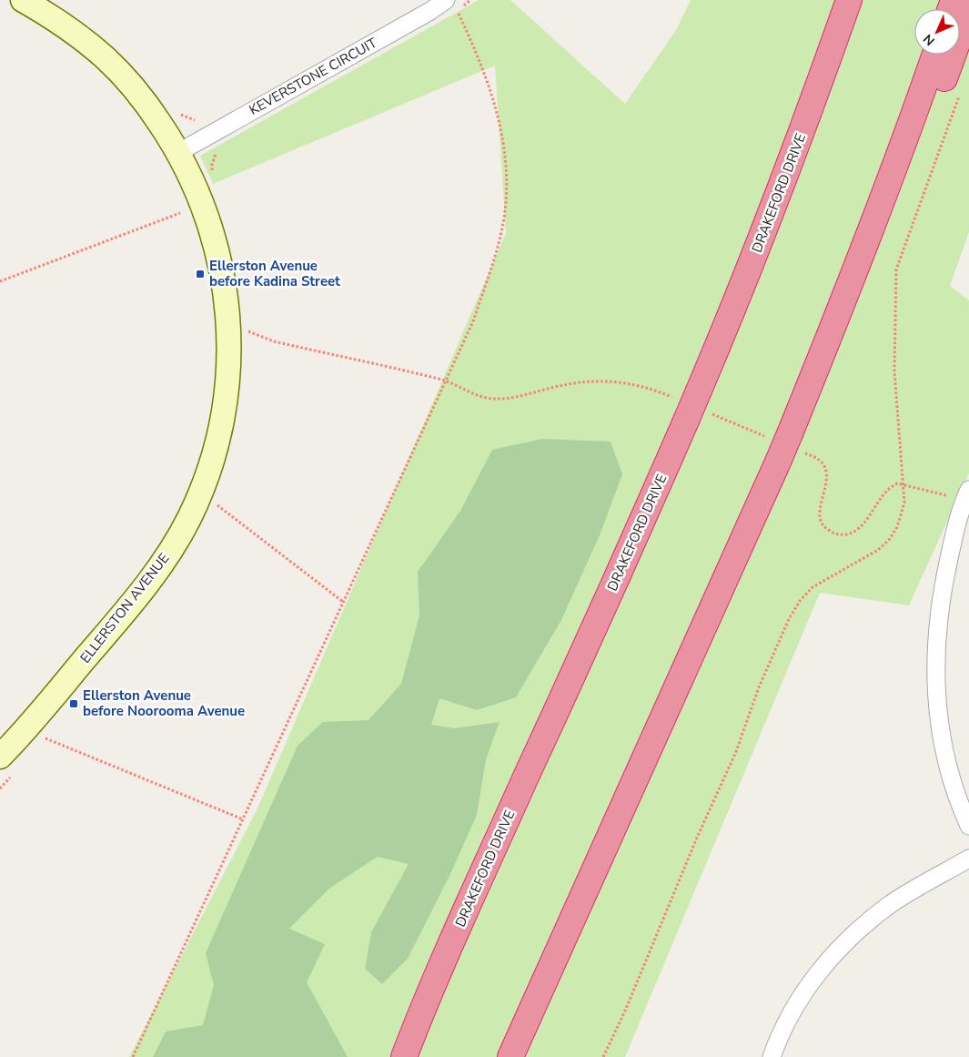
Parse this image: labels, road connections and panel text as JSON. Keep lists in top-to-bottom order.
{
  "streets": {
    "highway": ["DRAKEFORD DRIVE"],
    "street": ["KEVERSTONE CIRCUIT", "ELLERSTON AVENUE"]
  },
  "crossings": [
    ["KEVERSTONE CIRCUIT", "ELLERSTON AVENUE"]
  ],
  "places": {
    "transit": ["Ellerston Avenue before Kadina Street", "Ellerston Avenue before Noorooma Avenue"]
  },
  "north": "bottom left"
}
